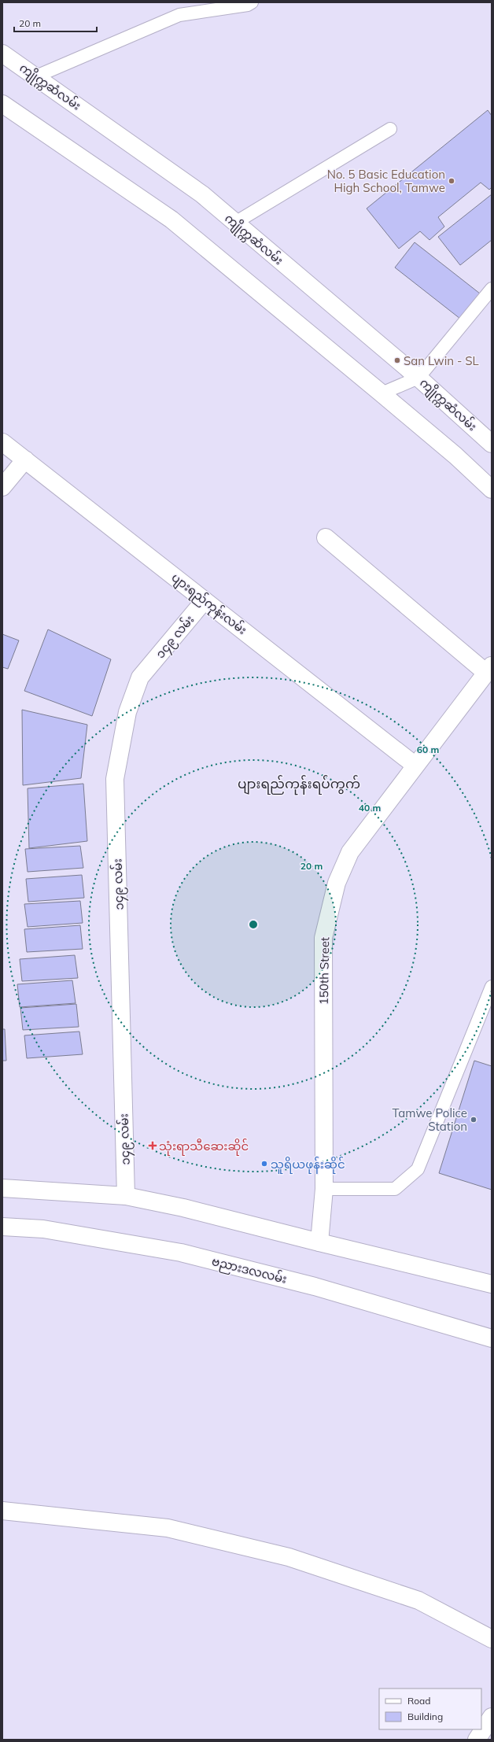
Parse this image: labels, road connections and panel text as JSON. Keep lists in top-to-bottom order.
{
  "streets": {
    "street": [
      "ကျိုက္ကဆံလမ်း",
      "ပျားရည်ကုန်းလမ်း",
      "၁၄၉ လမ်း",
      "150th Street",
      "ဗညားဒလလမ်း"
    ]
  },
  "crossings": [
    ["ပျားရည်ကုန်းလမ်း", "၁၄၉ လမ်း"],
    ["ပျားရည်ကုန်းလမ်း", "150th Street"]
  ],
  "districts": ["ပျားရည်ကုန်းရပ်ကွက်"],
  "places": {
    "other": [
      "No. 5 Basic Education High School, Tamwe",
      "San Lwin - SL",
      "Tamwe Police Station",
      "သူရိယဖုန်းဆိုင်"
    ],
    "health": ["သုံးရာသီဆေးဆိုင်"]
  },
  "legend": ["Road", "Building"],
  "scale_bar": "20 m",
  "rings": ["60 m", "40 m", "20 m"]
}
